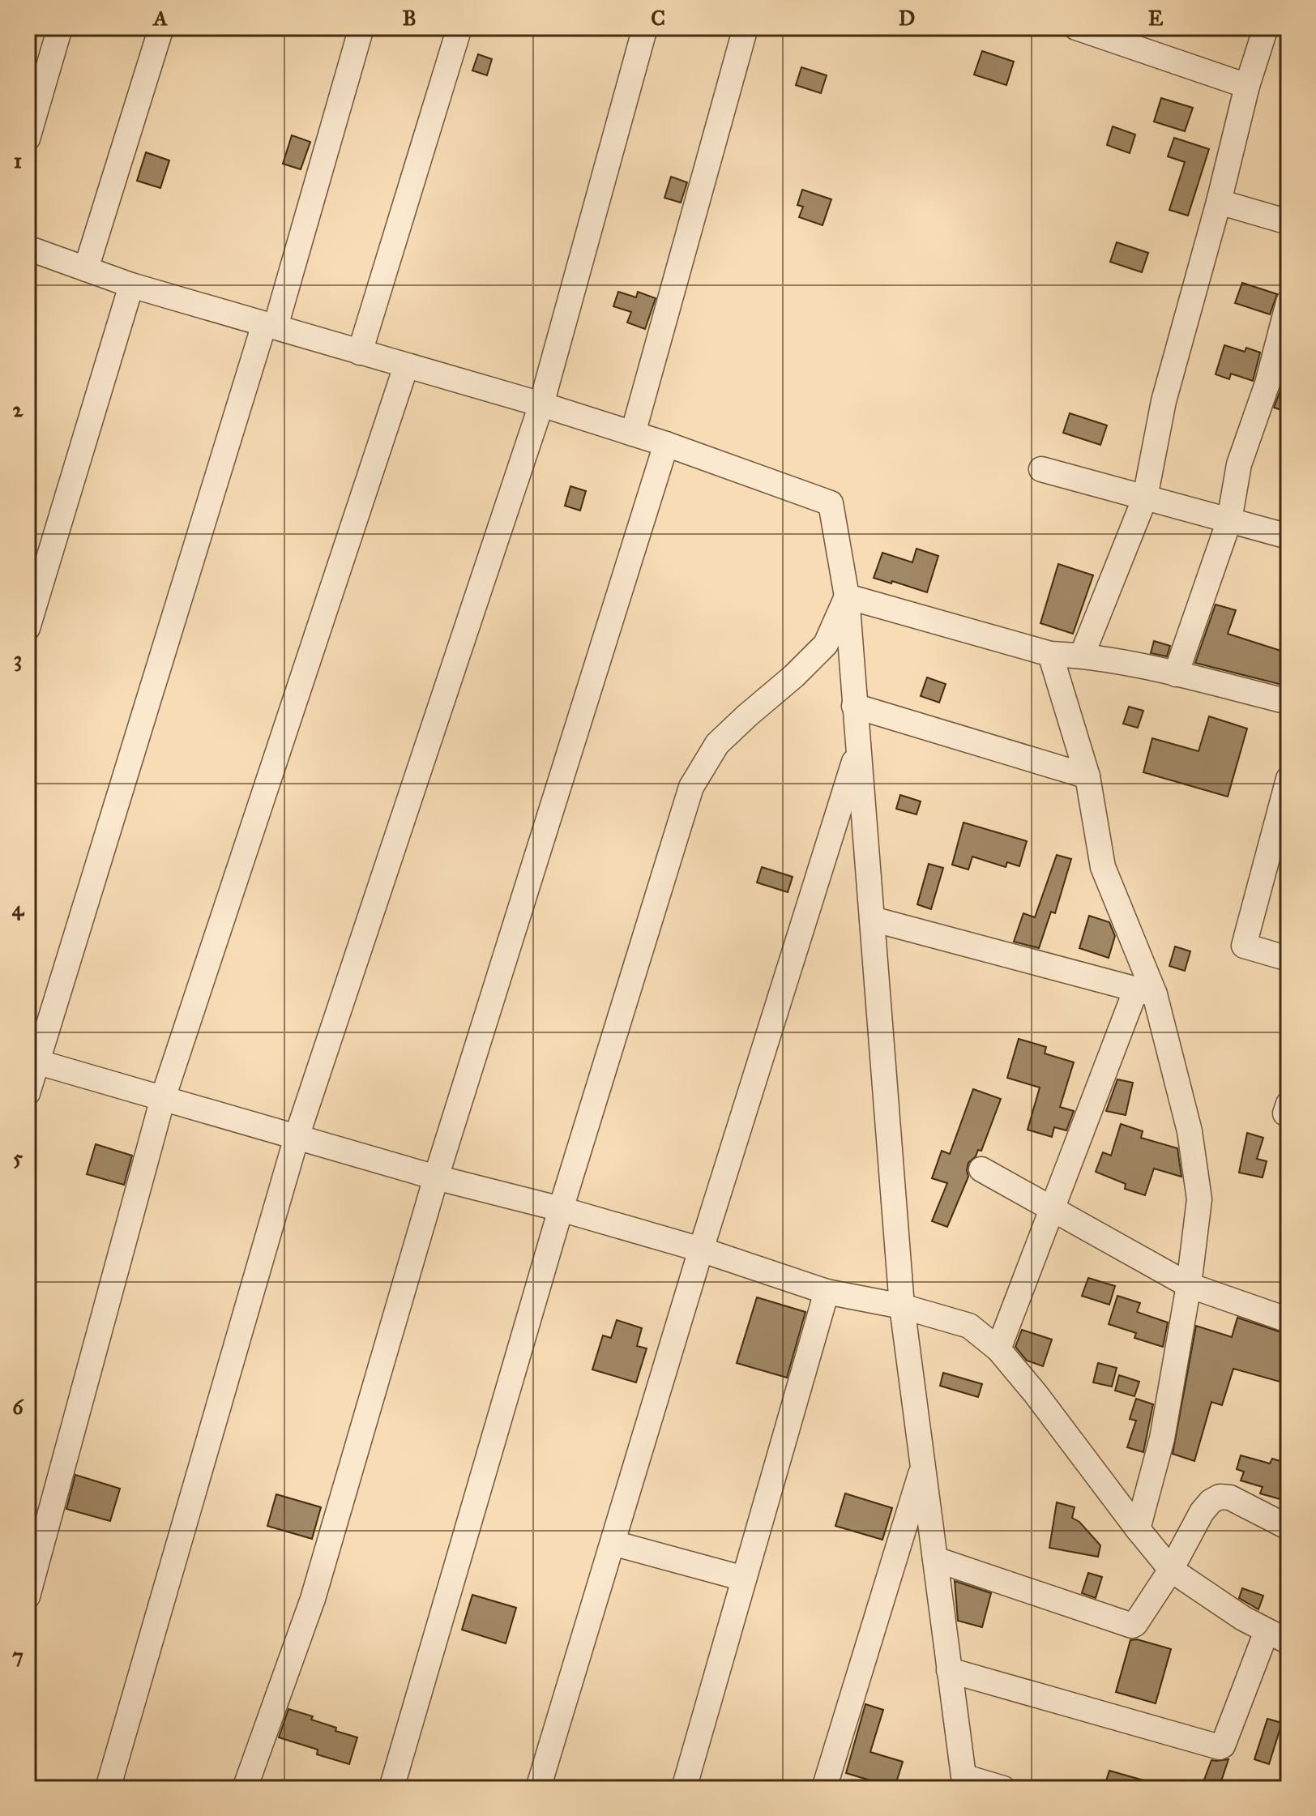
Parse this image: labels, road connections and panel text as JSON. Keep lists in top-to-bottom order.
{
  "grid": {
    "columns": [
      "A",
      "B",
      "C",
      "D",
      "E"
    ],
    "rows": [
      "1",
      "2",
      "3",
      "4",
      "5",
      "6",
      "7"
    ]
  }
}
